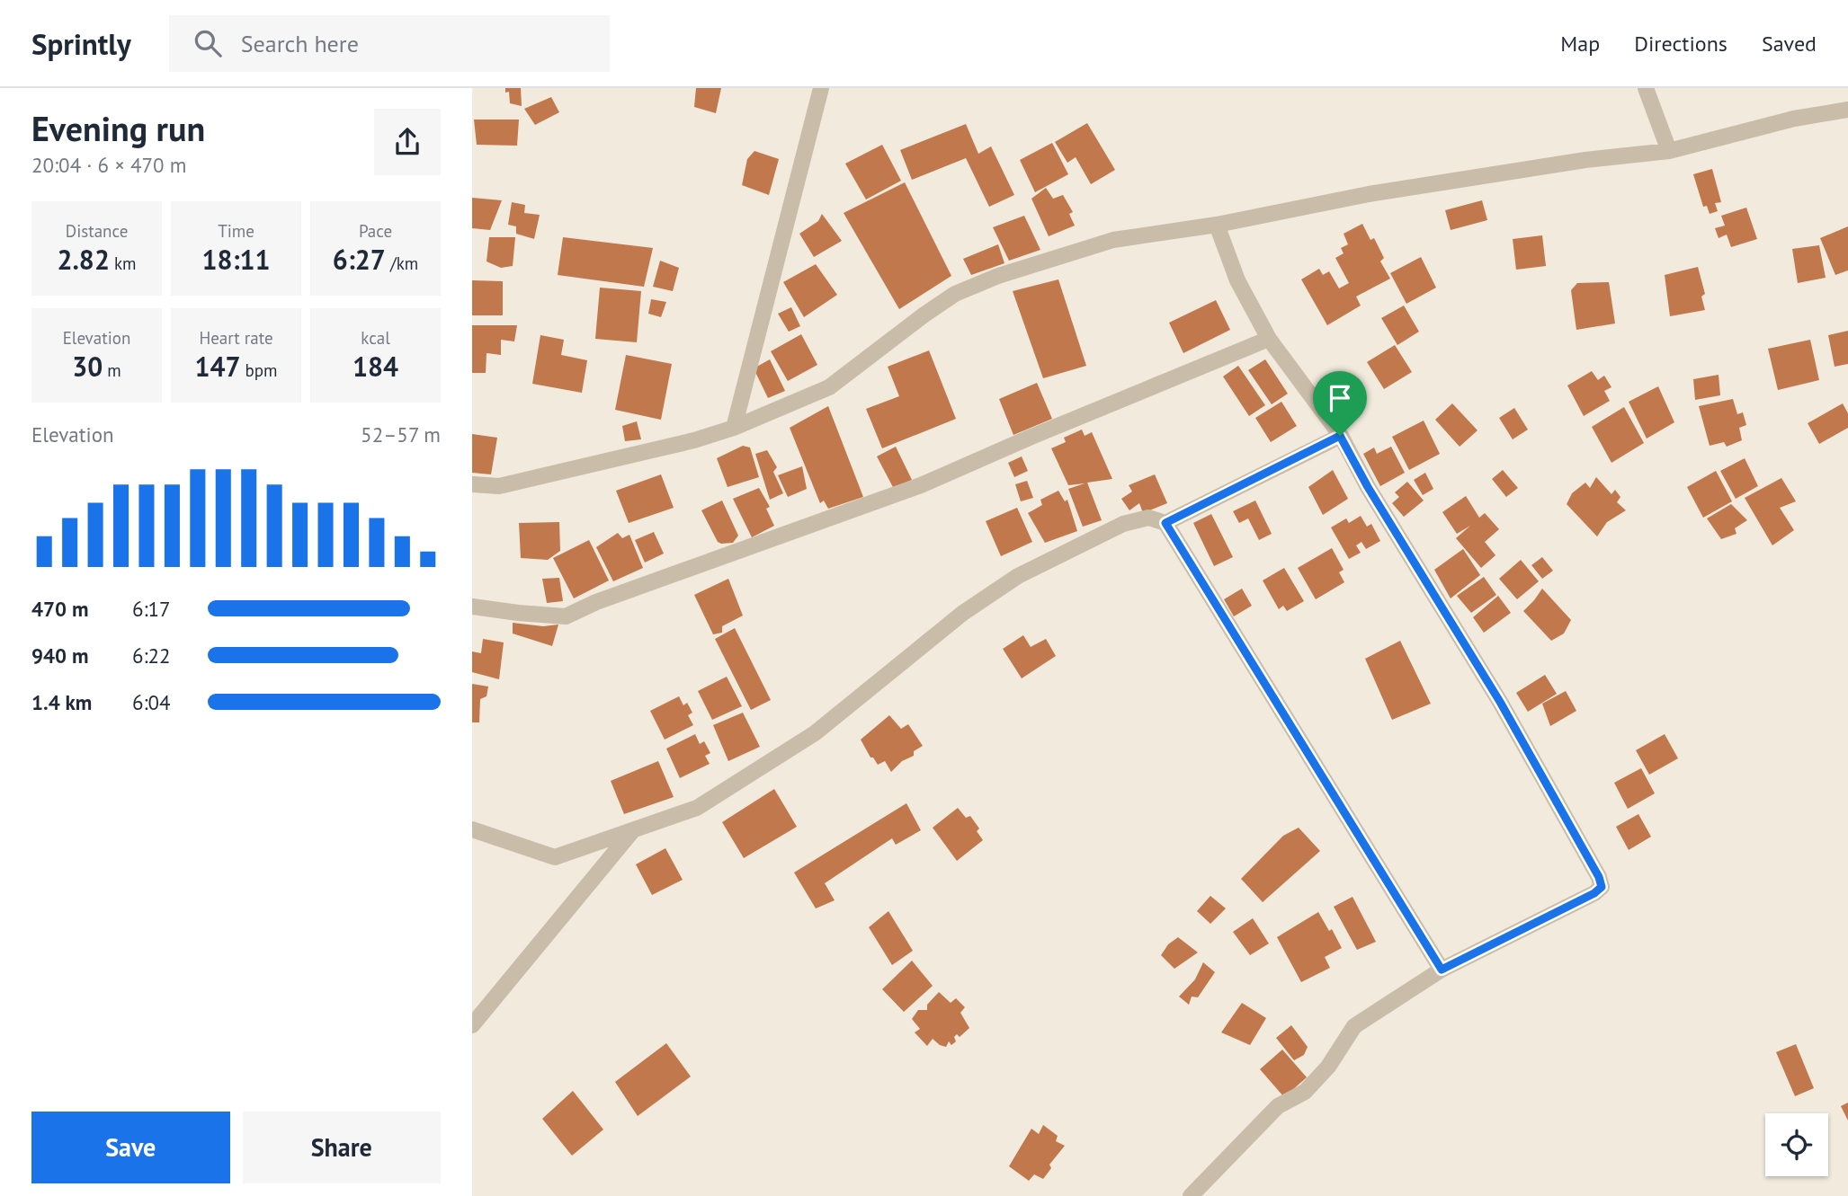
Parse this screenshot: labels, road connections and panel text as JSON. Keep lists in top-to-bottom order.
{
  "page": {
    "header": "Sprintly",
    "search": "Search here",
    "nav": ["Map", "Directions", "Saved"],
    "heading": ["Evening run", "20:04 · 6 × 470 m"],
    "stats": [
      ["Distance", "2.82 km"],
      ["Time", "18:11"],
      ["Pace", "6:27 /km"],
      ["Elevation", "30 m"],
      ["Heart rate", "147 bpm"],
      ["kcal", "184"]
    ],
    "chart": ["Elevation", "52–57 m"],
    "list": [
      {
        "name": "470 m",
        "note": "6:17"
      },
      {
        "name": "940 m",
        "note": "6:22"
      },
      {
        "name": "1.4 km",
        "note": "6:04"
      }
    ],
    "buttons": ["Save", "Share"]
  }
}
